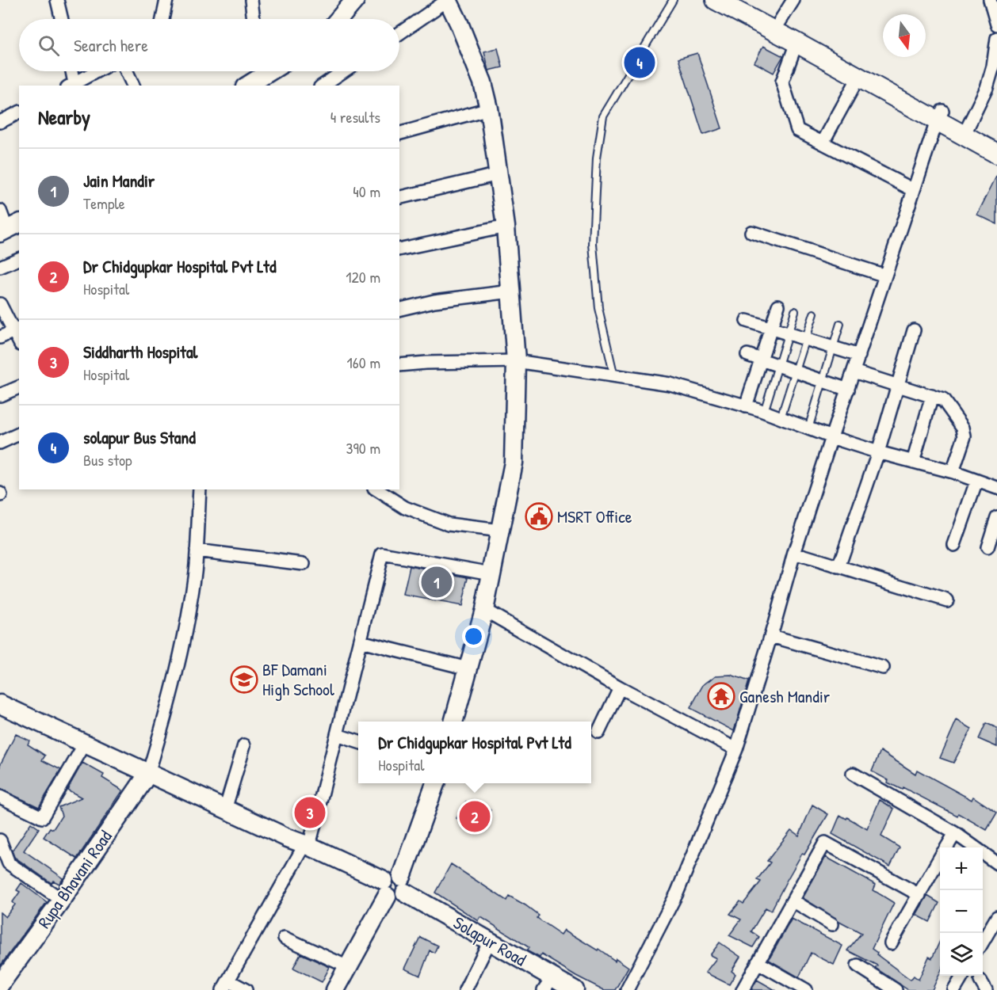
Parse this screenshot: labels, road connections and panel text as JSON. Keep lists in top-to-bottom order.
{
  "streets": {
    "main road": ["Rupa Bhavani Road", "Solapur Road"]
  },
  "crossings": [
    ["Rupa Bhavani Road", "Solapur Road"]
  ],
  "places": {
    "public building": ["MSRT Office"],
    "school or university": ["BF Damani High School"],
    "temple": ["Ganesh Mandir"]
  },
  "north": "bottom",
  "page": {
    "search": "Search here",
    "pins": [
      "4",
      "1",
      "3",
      "2"
    ],
    "heading": ["Nearby", "4 results"],
    "list": [
      {
        "mark": "1",
        "name": "Jain Mandir",
        "note": "Temple",
        "value": "40 m"
      },
      {
        "mark": "2",
        "name": "Dr Chidgupkar Hospital Pvt Ltd",
        "note": "Hospital",
        "value": "120 m"
      },
      {
        "mark": "3",
        "name": "Siddharth Hospital",
        "note": "Hospital",
        "value": "160 m"
      },
      {
        "mark": "4",
        "name": "solapur Bus Stand",
        "note": "Bus stop",
        "value": "390 m"
      }
    ],
    "popup": ["Dr Chidgupkar Hospital Pvt Ltd", "Hospital"],
    "map_buttons": ["+", "−"]
  }
}
